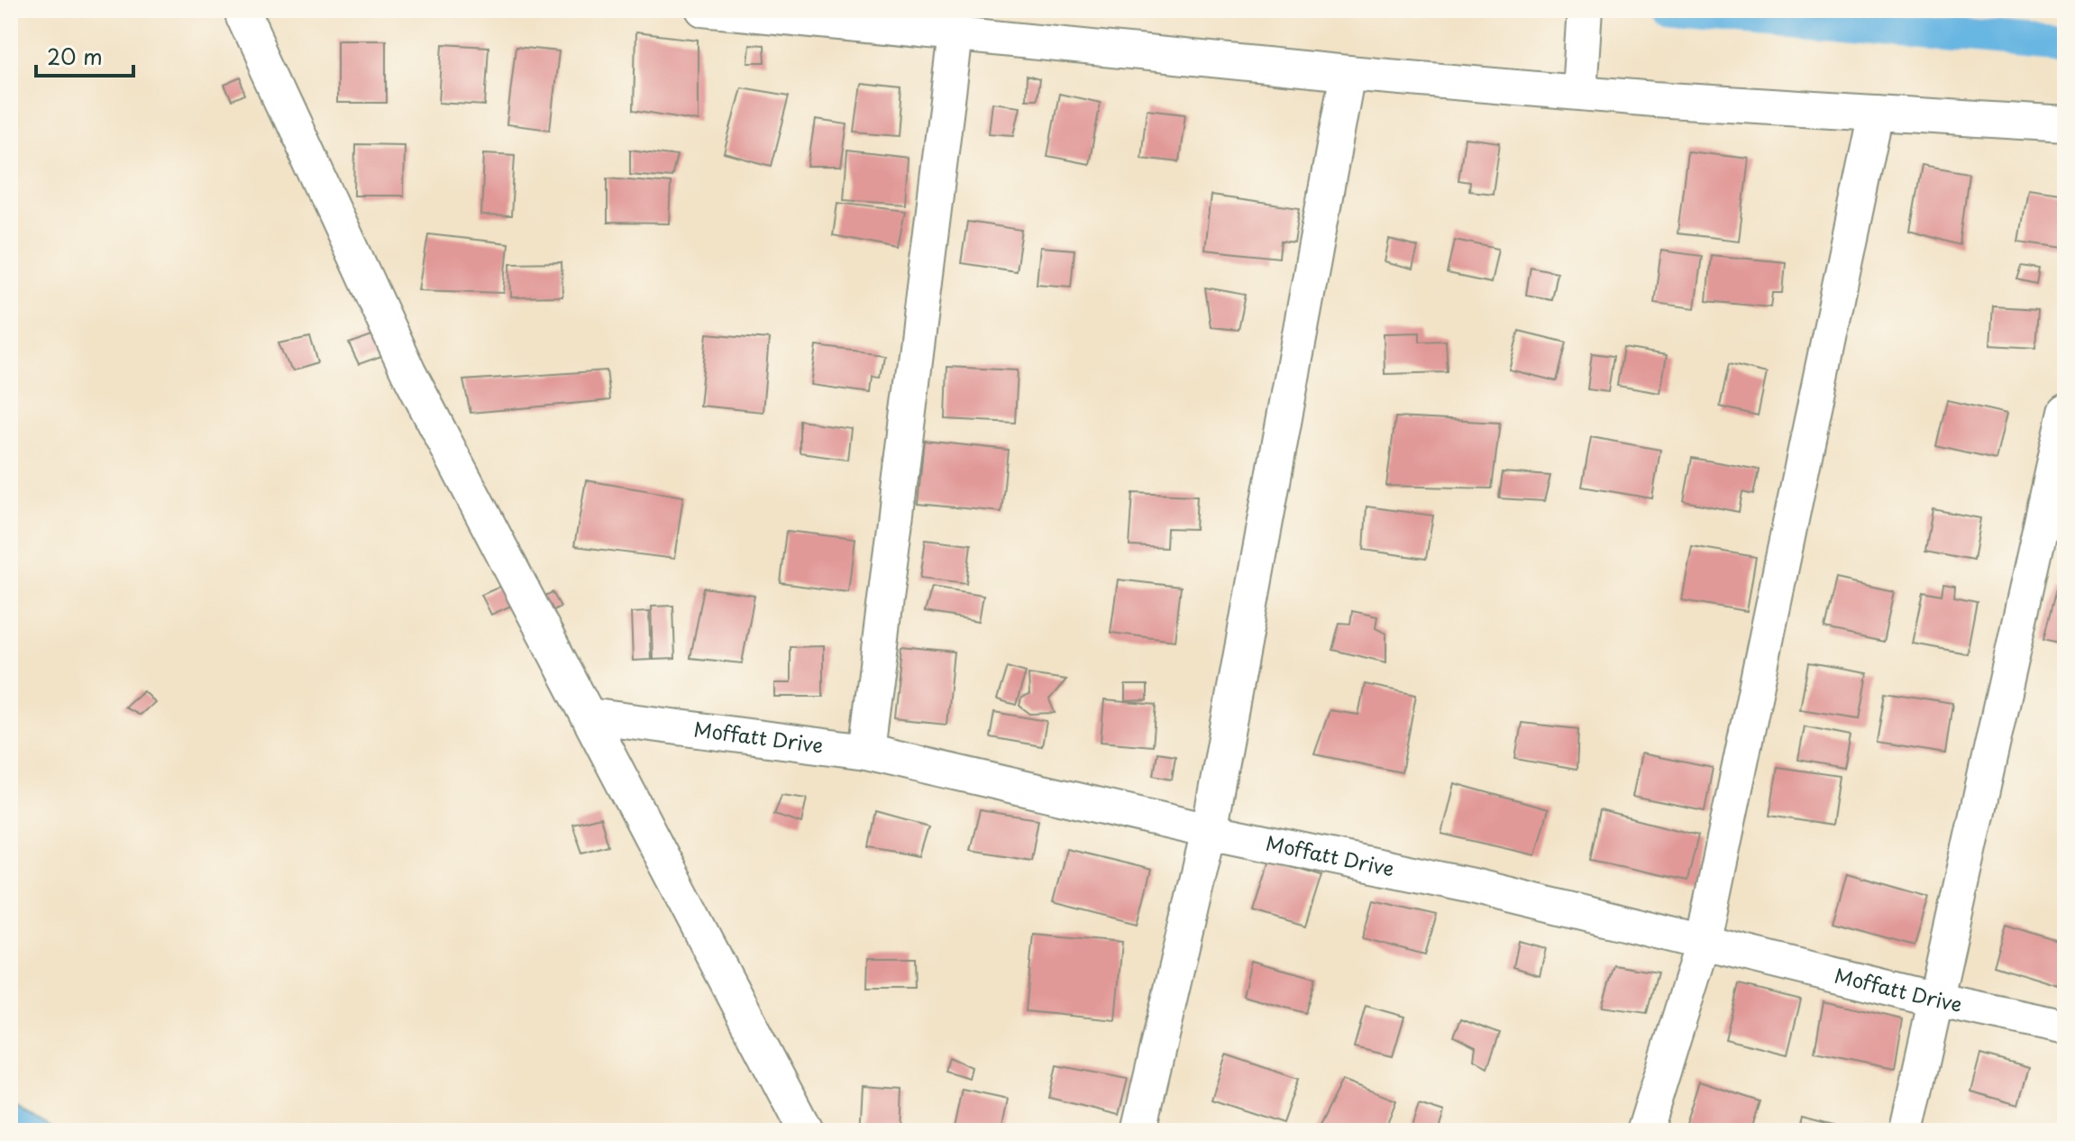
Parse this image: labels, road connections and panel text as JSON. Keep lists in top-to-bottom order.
{
  "streets": {
    "street": ["Moffatt Drive"]
  },
  "scale_bar": "20 m"
}
